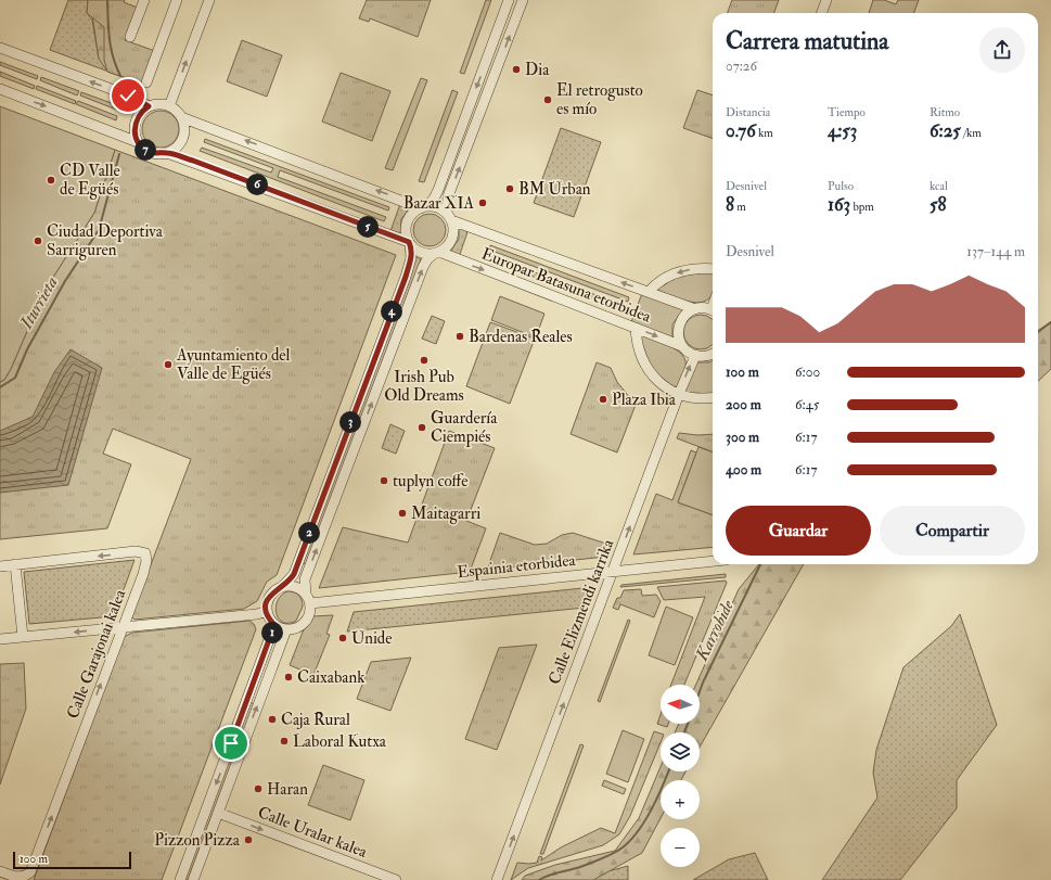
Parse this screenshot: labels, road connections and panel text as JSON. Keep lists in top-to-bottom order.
{
  "streets": {
    "street": [
      "Europar Batasuna etorbidea",
      "Espainia etorbidea",
      "Calle Elizmendi karrika",
      "Calle Garajonai kalea",
      "Calle Uralar kalea"
    ]
  },
  "crossings": [
    ["Europar Batasuna etorbidea", "Calle Elizmendi karrika"],
    ["Espainia etorbidea", "Calle Elizmendi karrika"]
  ],
  "one_way": ["Calle Elizmendi karrika", "Calle Uralar kalea"],
  "water": ["Iturrieta", "Karrobide"],
  "places": [
    "Dia",
    "El retrogusto es mío",
    "CD Valle de Egüés",
    "BM Urban",
    "Bazar XIA",
    "Ciudad Deportiva Sarriguren",
    "Bardenas Reales",
    "Irish Pub Old Dreams",
    "Ayuntamiento del Valle de Egüés",
    "Plaza Ibia",
    "Guardería Ciempiés",
    "tuplyn coffe",
    "Maitagarri",
    "Unide",
    "Caixabank",
    "Caja Rural",
    "Laboral Kutxa",
    "Haran",
    "Pizzon Pizza"
  ],
  "scale_bar": "100 m",
  "north": "left",
  "page": {
    "heading": ["Carrera matutina", "07:26"],
    "stats": [
      ["Distancia", "0.76 km"],
      ["Tiempo", "4:53"],
      ["Ritmo", "6:25 /km"],
      ["Desnivel", "8 m"],
      ["Pulso", "163 bpm"],
      ["kcal", "58"]
    ],
    "pins": [
      "7",
      "6",
      "5",
      "4",
      "3",
      "2",
      "1"
    ],
    "chart": ["Desnivel", "137–144 m"],
    "list": [
      {
        "name": "100 m",
        "note": "6:00"
      },
      {
        "name": "200 m",
        "note": "6:45"
      },
      {
        "name": "300 m",
        "note": "6:17"
      },
      {
        "name": "400 m",
        "note": "6:17"
      }
    ],
    "buttons": ["Guardar", "Compartir"],
    "map_buttons": ["+", "−"],
    "scale": "100 m"
  }
}
